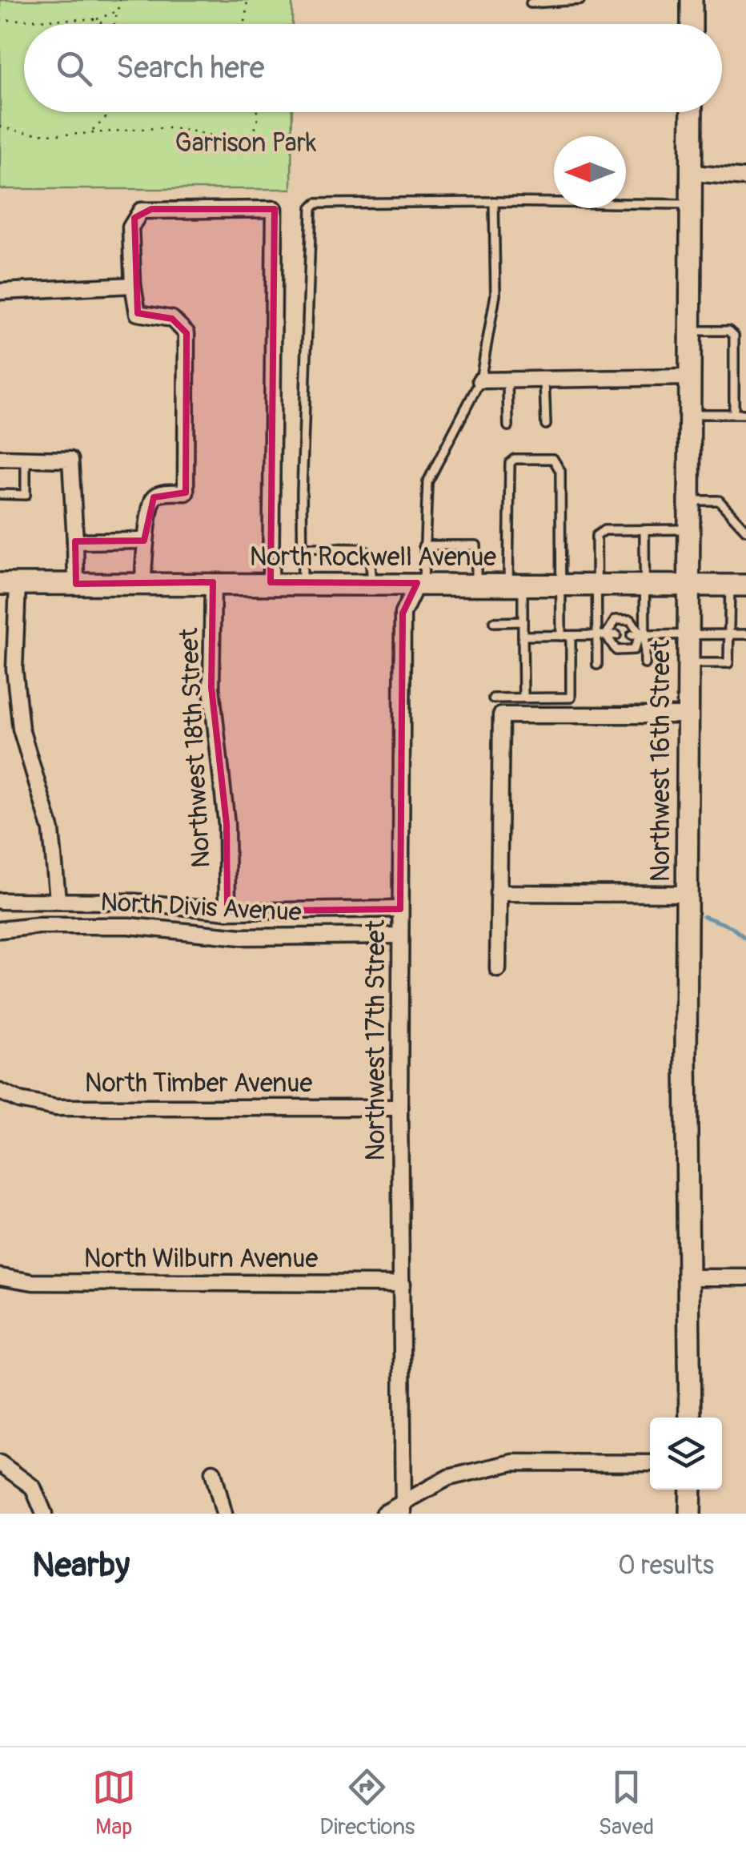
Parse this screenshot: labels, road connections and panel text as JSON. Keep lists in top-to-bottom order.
{
  "streets": {
    "street": [
      "North Rockwell Avenue",
      "Northwest 18th Street",
      "Northwest 16th Street",
      "North Divis Avenue",
      "Northwest 17th Street",
      "North Timber Avenue",
      "North Wilburn Avenue"
    ]
  },
  "crossings": [
    ["North Rockwell Avenue", "Northwest 18th Street"],
    ["North Rockwell Avenue", "Northwest 16th Street"],
    ["North Rockwell Avenue", "Northwest 17th Street"],
    ["Northwest 18th Street", "North Divis Avenue"],
    ["North Divis Avenue", "Northwest 17th Street"],
    ["Northwest 17th Street", "North Timber Avenue"],
    ["Northwest 17th Street", "North Wilburn Avenue"]
  ],
  "parks": ["Garrison Park"],
  "north": "left",
  "page": {
    "search": "Search here",
    "heading": ["Nearby", "0 results"],
    "nav": ["Map", "Directions", "Saved"]
  }
}
